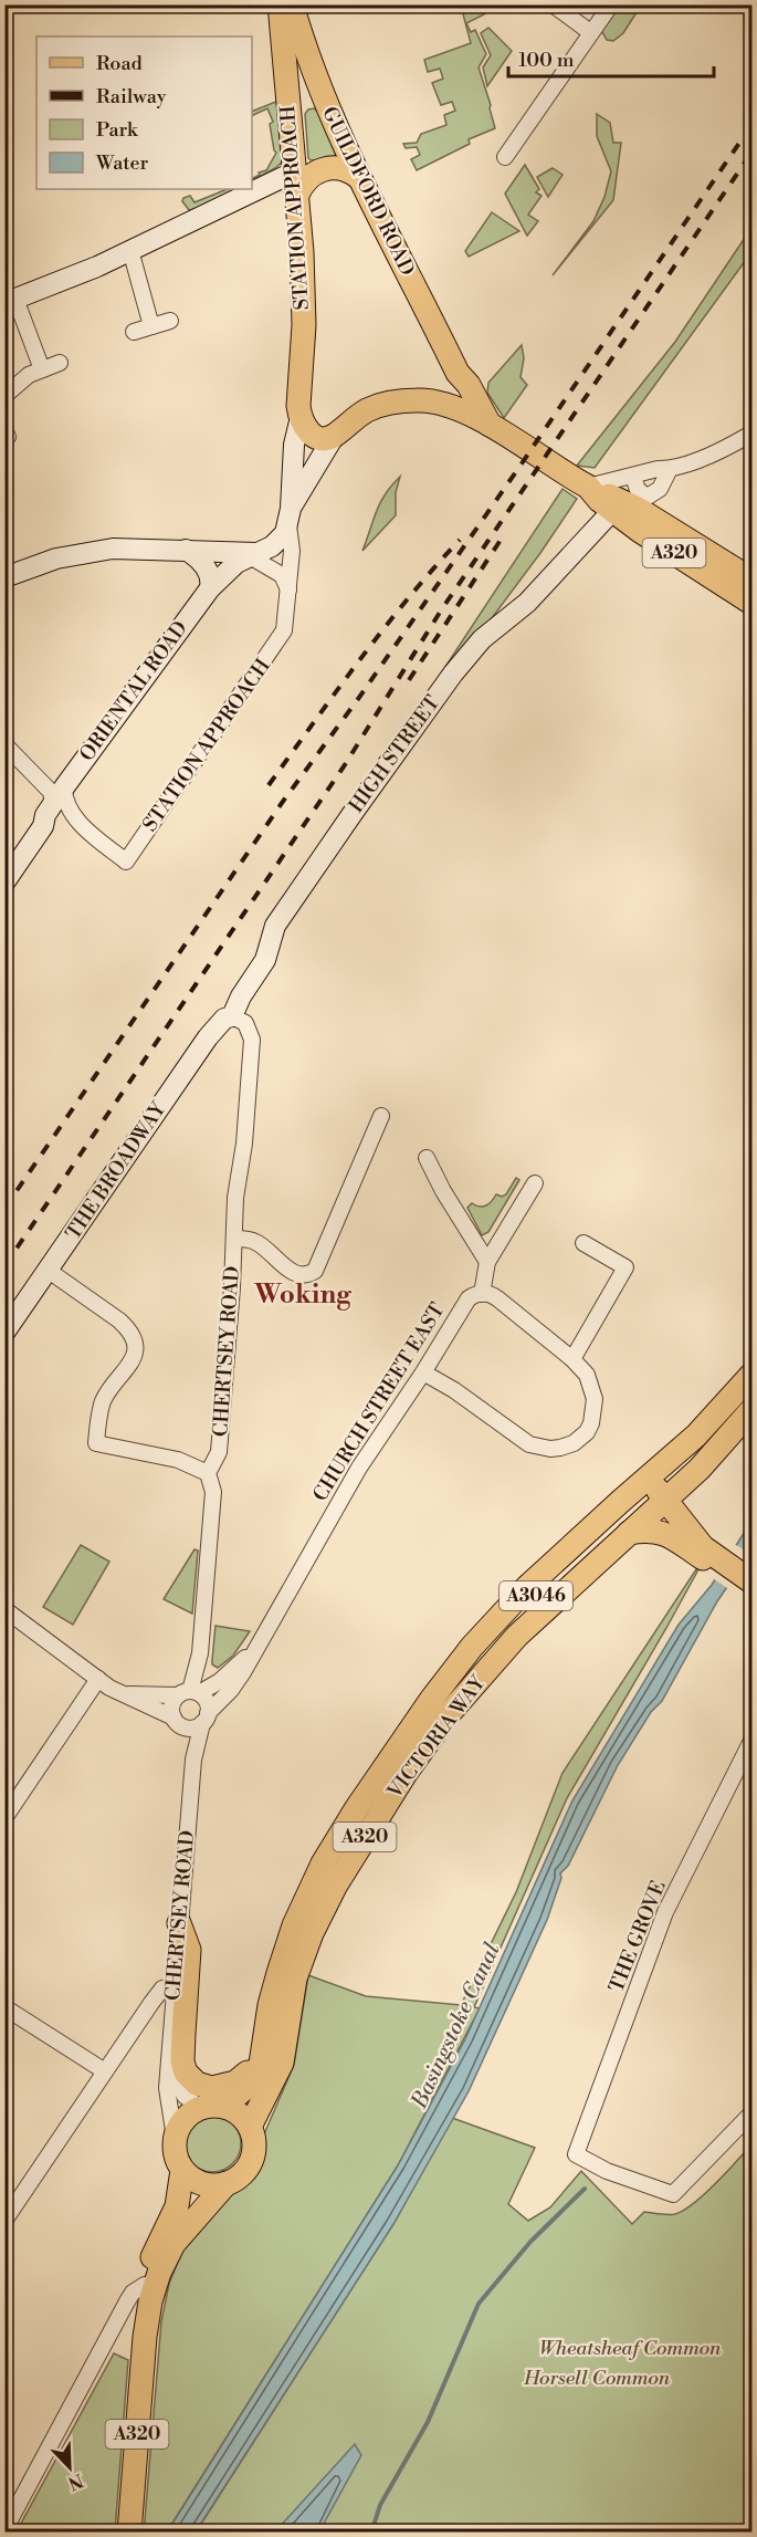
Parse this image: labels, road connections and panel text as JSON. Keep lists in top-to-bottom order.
{
  "streets": {
    "main road": [
      "GUILDFORD ROAD",
      "STATION APPROACH",
      "A320",
      "A3046",
      "VICTORIA WAY"
    ],
    "street": [
      "ORIENTAL ROAD",
      "HIGH STREET",
      "THE BROADWAY",
      "CHERTSEY ROAD",
      "CHURCH STREET EAST",
      "THE GROVE"
    ]
  },
  "crossings": [
    ["GUILDFORD ROAD", "STATION APPROACH"],
    ["GUILDFORD ROAD", "A320"],
    ["GUILDFORD ROAD", "HIGH STREET"],
    ["STATION APPROACH", "ORIENTAL ROAD"],
    ["A320", "CHERTSEY ROAD"],
    ["A320", "VICTORIA WAY"],
    ["HIGH STREET", "THE BROADWAY"],
    ["HIGH STREET", "CHERTSEY ROAD"],
    ["THE BROADWAY", "CHERTSEY ROAD"],
    ["CHERTSEY ROAD", "CHURCH STREET EAST"],
    ["CHERTSEY ROAD", "VICTORIA WAY"]
  ],
  "districts": ["Woking"],
  "water": ["Basingstoke Canal"],
  "parks": ["Wheatsheaf Common", "Horsell Common"],
  "legend": [
    "Road",
    "Railway",
    "Park",
    "Water"
  ],
  "scale_bar": "100 m",
  "north": "bottom right"
}
